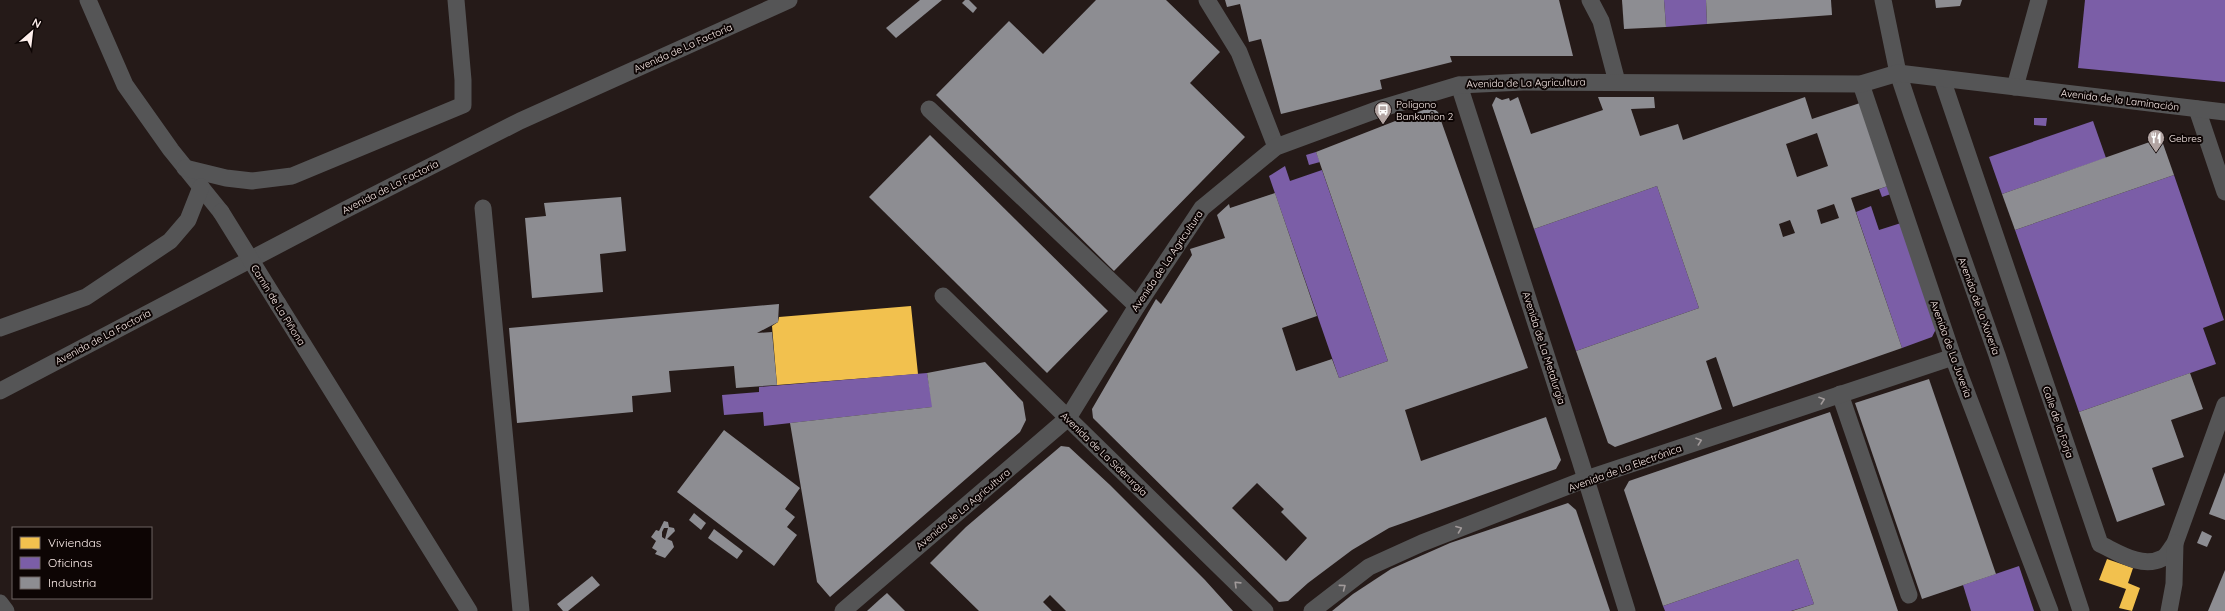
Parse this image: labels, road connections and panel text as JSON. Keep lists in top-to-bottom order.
{
  "streets": {
    "street": [
      "Avenida de La Factoría",
      "Avenida de La Agricultura",
      "Avenida de la Laminación",
      "Camín de La Piñona",
      "Avenida de La Xuvería",
      "Avenida de La Metalurgia",
      "Avenida de La Juvería",
      "Calle de la Forja",
      "Avenida de La Siderurgia",
      "Avenida de La Electrónica"
    ]
  },
  "crossings": [
    ["Avenida de La Agricultura", "Avenida de la Laminación"],
    ["Avenida de La Agricultura", "Avenida de La Xuvería"],
    ["Avenida de La Agricultura", "Avenida de La Metalurgia"],
    ["Avenida de La Agricultura", "Avenida de La Juvería"],
    ["Avenida de La Agricultura", "Avenida de La Siderurgia"],
    ["Avenida de la Laminación", "Avenida de La Xuvería"],
    ["Avenida de la Laminación", "Calle de la Forja"],
    ["Avenida de La Metalurgia", "Avenida de La Electrónica"],
    ["Avenida de La Juvería", "Avenida de La Electrónica"]
  ],
  "one_way": ["Avenida de La Siderurgia", "Avenida de La Electrónica"],
  "places": {
    "bus stop": ["Poligono Bankunion 2"],
    "restaurant": ["Gebres"]
  },
  "legend": ["Viviendas", "Oficinas", "Industria"],
  "north": "top right"
}
